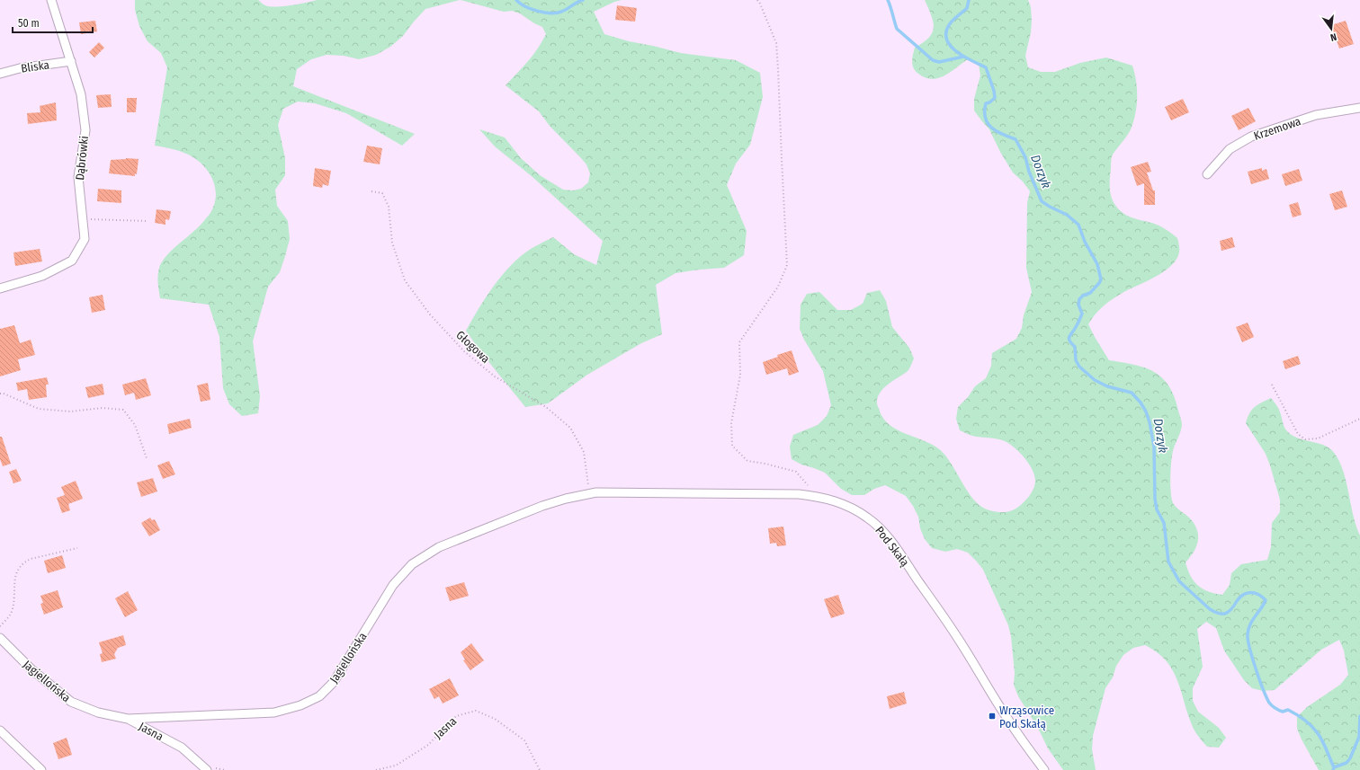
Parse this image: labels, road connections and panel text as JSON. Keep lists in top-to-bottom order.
{
  "streets": {
    "street": [
      "Bliska",
      "Krzemowa",
      "Dąbrówki",
      "Pod Skałą",
      "Jagiellońska",
      "Jasna"
    ],
    "path": ["Głogowa"]
  },
  "crossings": [
    ["Bliska", "Dąbrówki"],
    ["Głogowa", "Pod Skałą"],
    ["Głogowa", "Jagiellońska"],
    ["Pod Skałą", "Jagiellońska"],
    ["Jagiellońska", "Jasna"]
  ],
  "water": ["Dorzyk"],
  "places": {
    "transit": ["Wrząsowice Pod Skałą"]
  },
  "scale_bar": "50 m",
  "north": "bottom"
}
